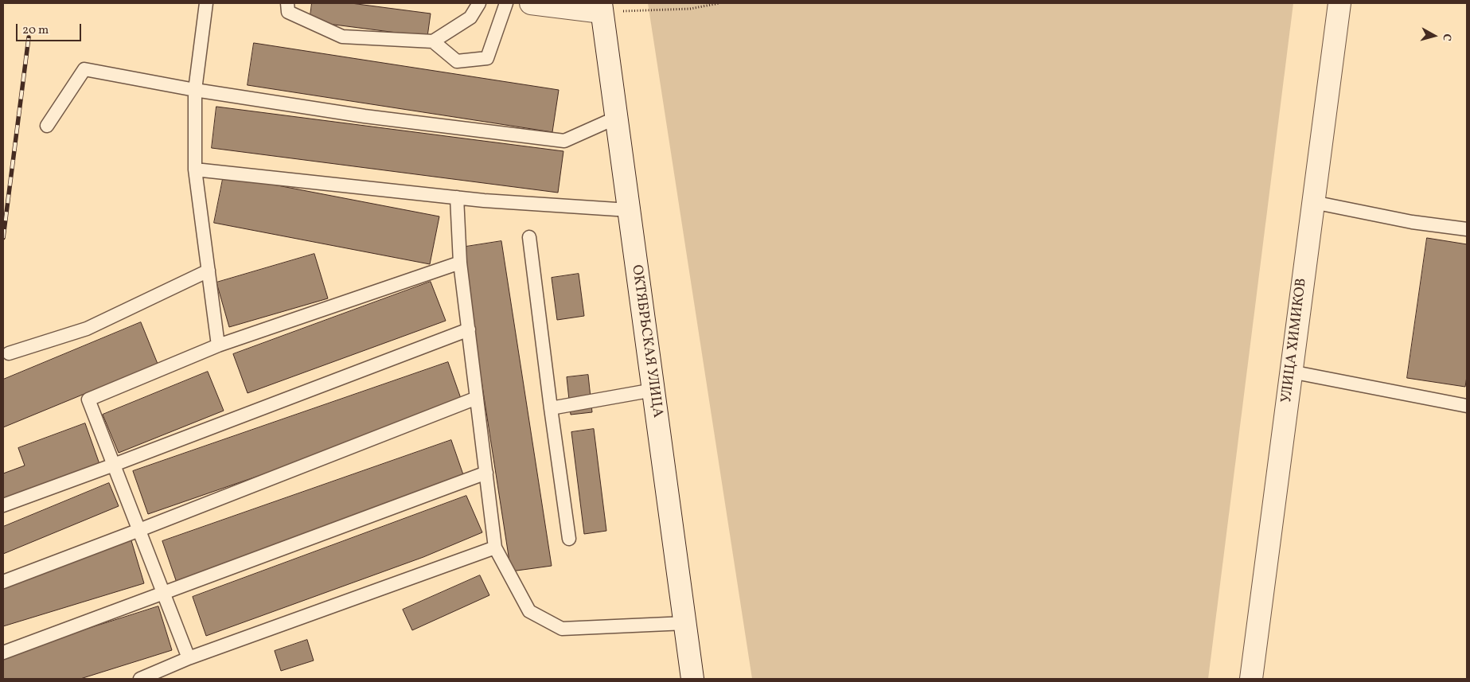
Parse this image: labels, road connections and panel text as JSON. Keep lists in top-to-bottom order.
{
  "streets": {
    "street": ["УЛИЦА ХИМИКОВ", "ОКТЯБРЬСКАЯ УЛИЦА"]
  },
  "scale_bar": "20 m",
  "north": "right"
}
